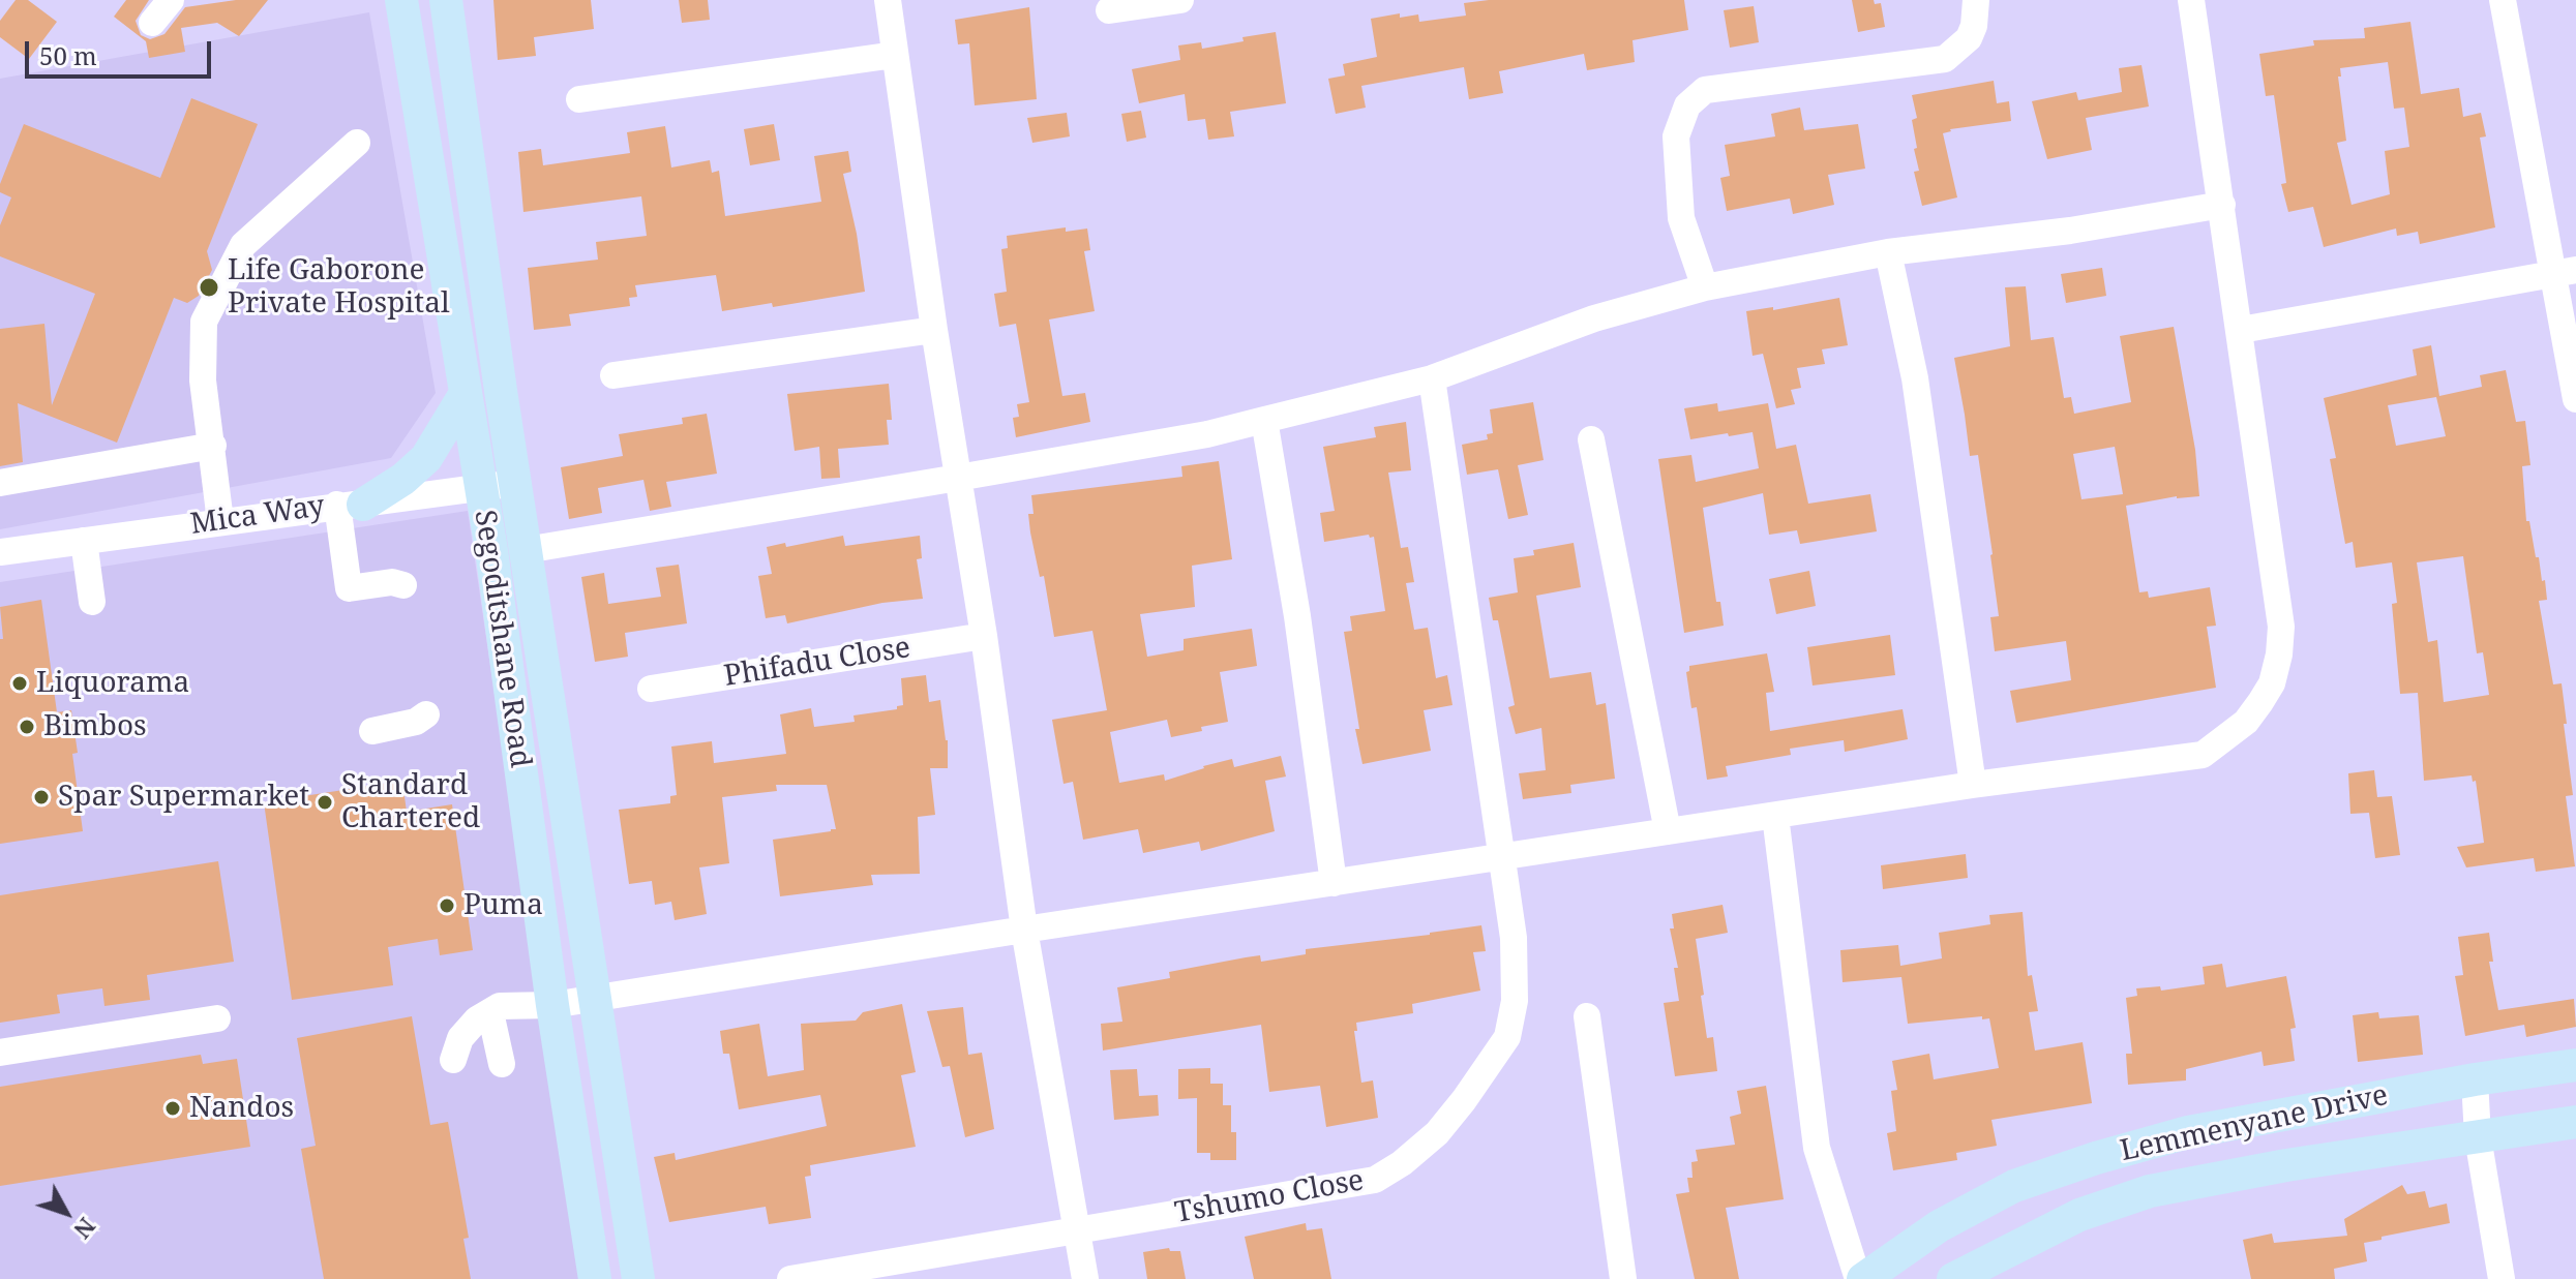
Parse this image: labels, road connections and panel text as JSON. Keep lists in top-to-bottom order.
{
  "streets": {
    "main road": ["Segoditshane Road", "Lemmenyane Drive"],
    "street": ["Mica Way", "Phifadu Close", "Tshumo Close"]
  },
  "crossings": [
    ["Mica Way", "Segoditshane Road"]
  ],
  "places": [
    "Life Gaborone Private Hospital",
    "Liquorama",
    "Bimbos",
    "Spar Supermarket",
    "Standard Chartered",
    "Puma",
    "Nandos"
  ],
  "scale_bar": "50 m",
  "north": "bottom right"
}
